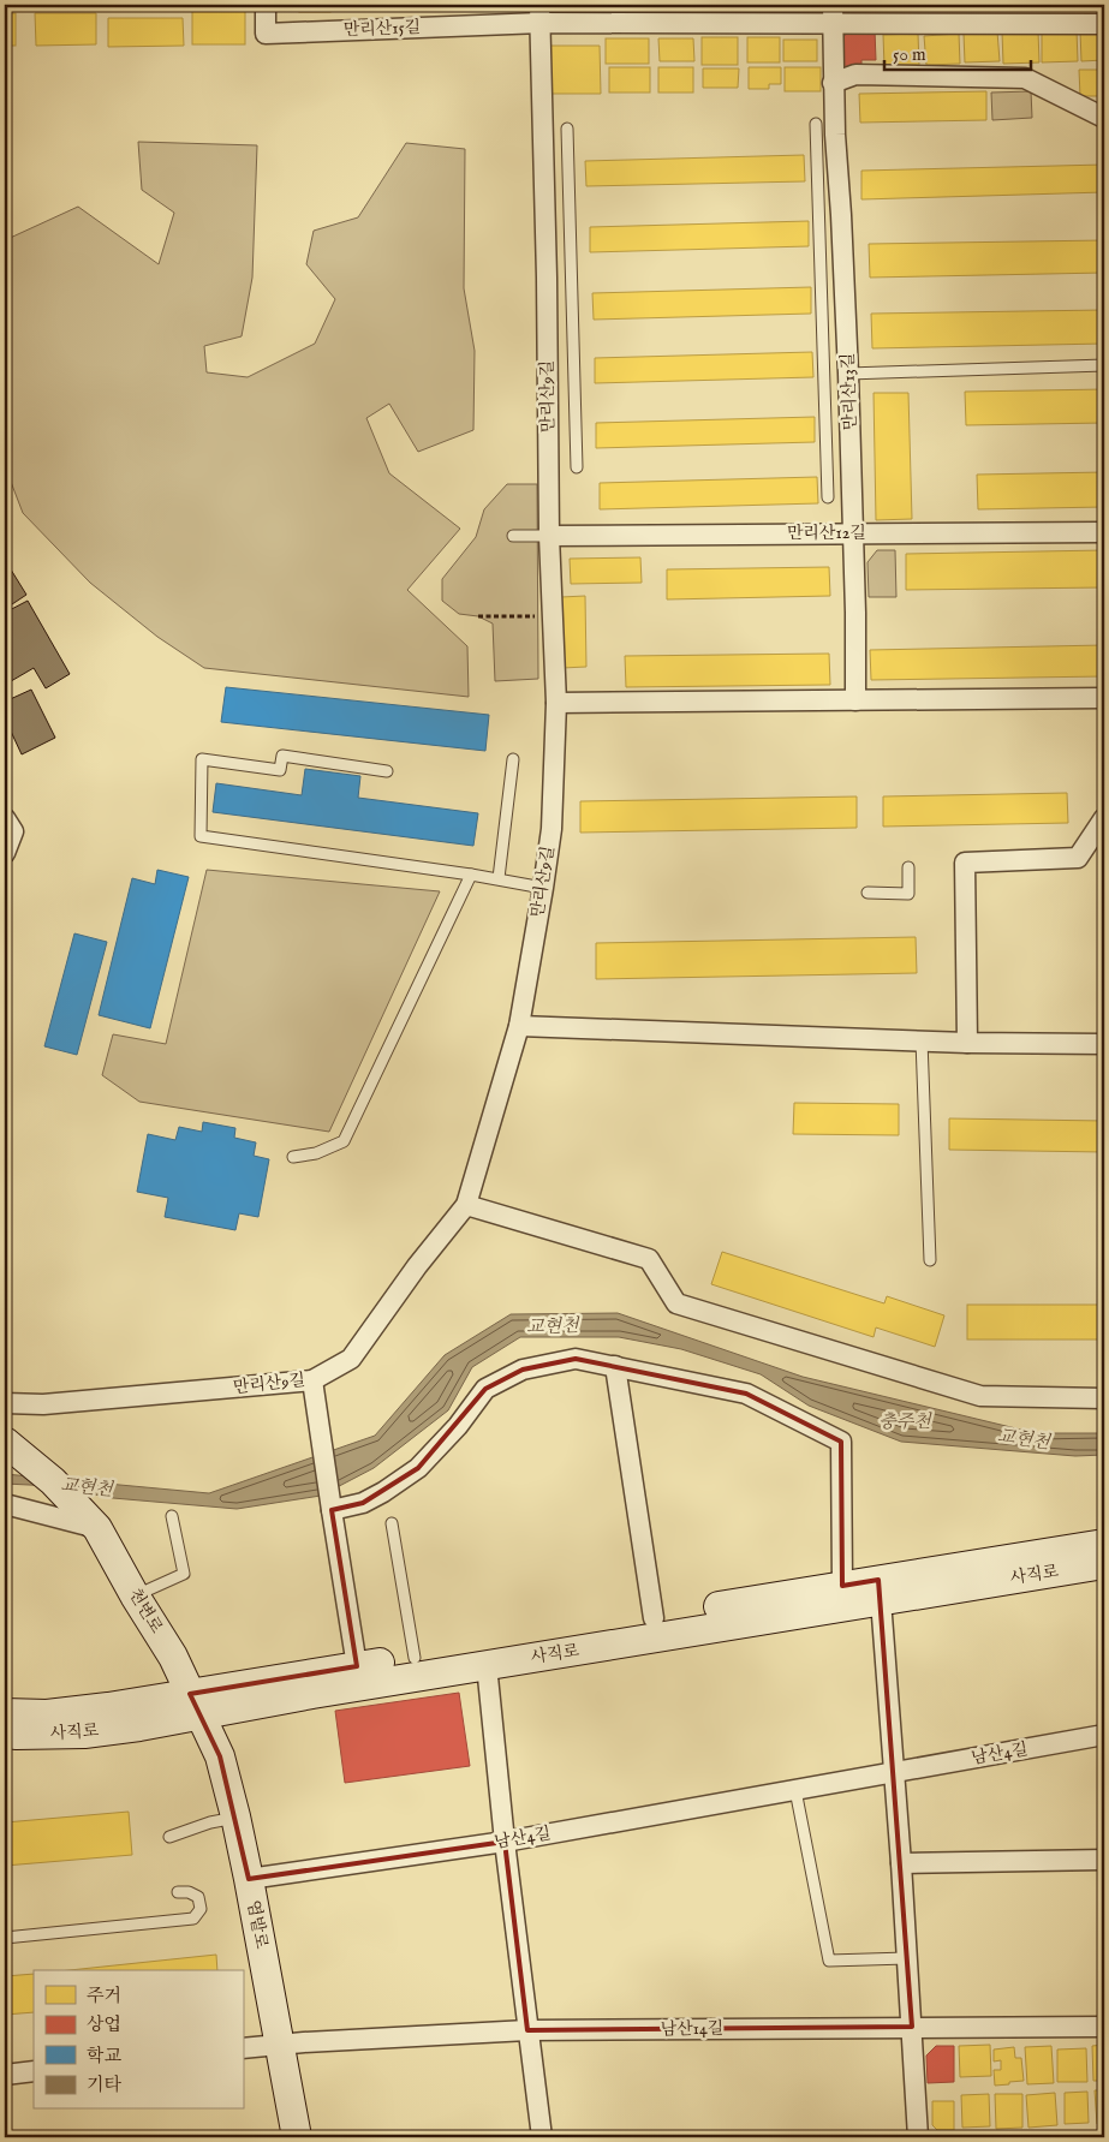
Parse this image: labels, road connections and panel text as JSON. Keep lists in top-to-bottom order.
{
  "streets": {
    "street": [
      "만리산15길",
      "만리산13길",
      "만리산9길",
      "만리산12길",
      "사직로",
      "천변로",
      "남산4길",
      "염밭로",
      "남산14길"
    ]
  },
  "crossings": [
    ["만리산15길", "만리산13길"],
    ["만리산15길", "만리산9길"],
    ["만리산13길", "만리산12길"],
    ["만리산9길", "만리산12길"],
    ["사직로", "천변로"],
    ["사직로", "염밭로"],
    ["천변로", "염밭로"],
    ["남산4길", "염밭로"],
    ["염밭로", "남산14길"]
  ],
  "water": ["교현천", "충주천"],
  "legend": [
    "주거",
    "상업",
    "학교",
    "기타"
  ],
  "scale_bar": "50 m"
}
